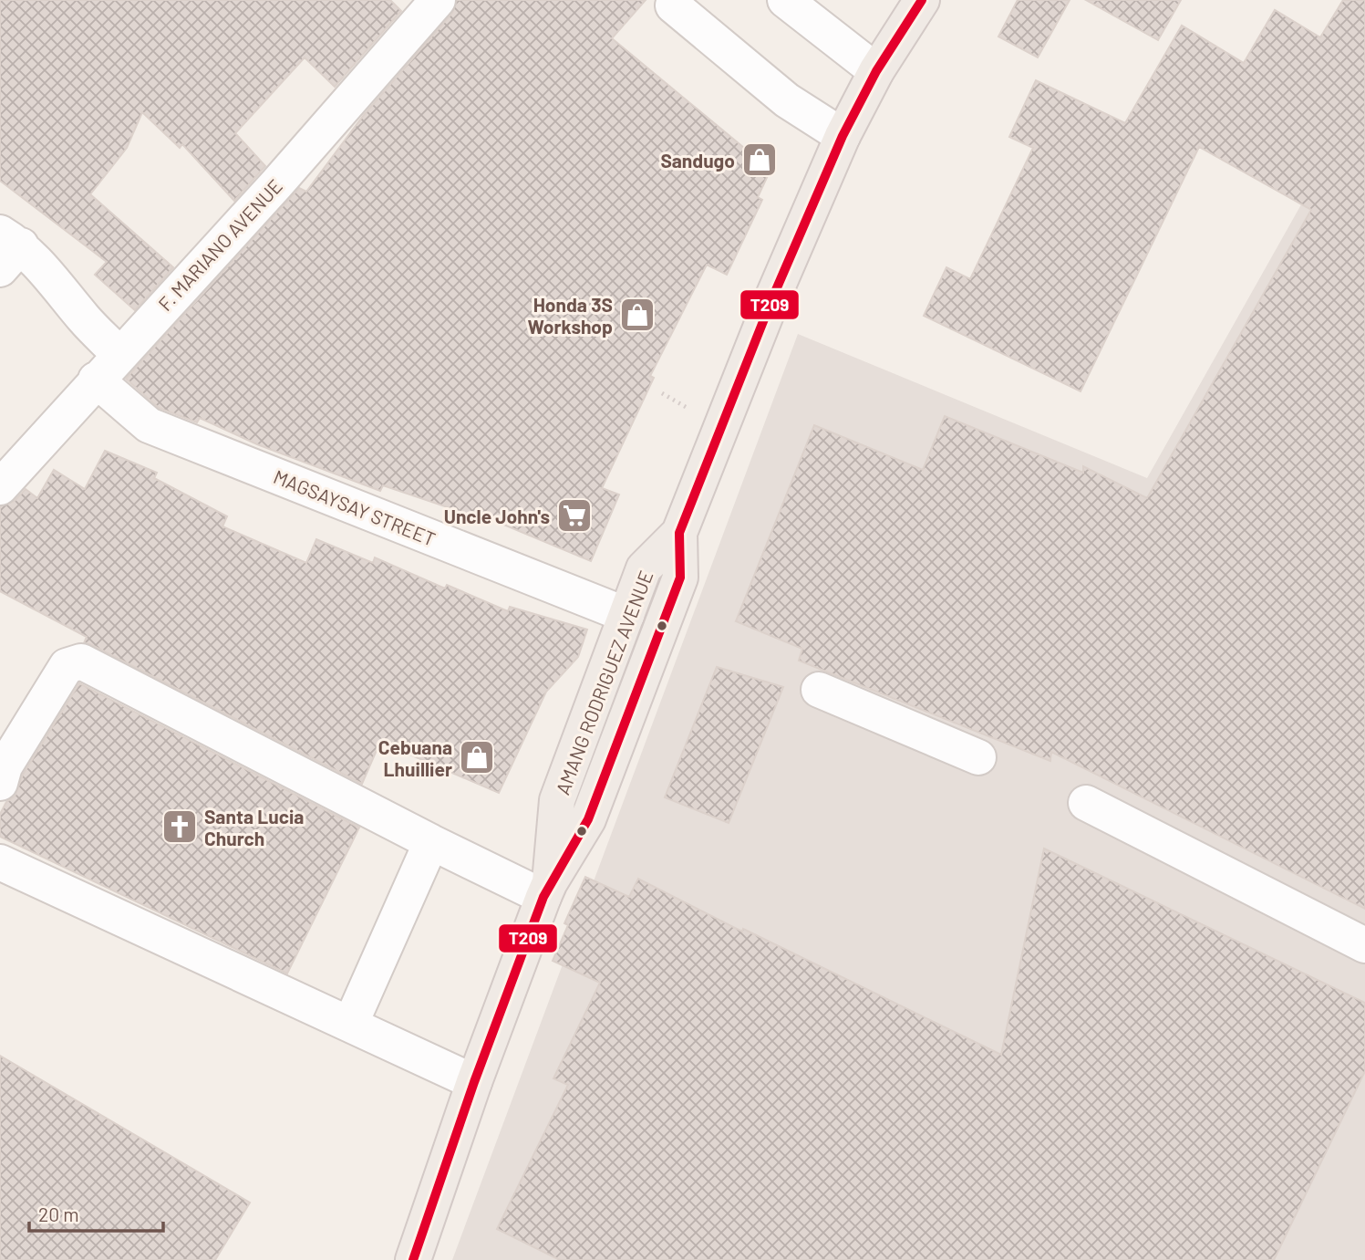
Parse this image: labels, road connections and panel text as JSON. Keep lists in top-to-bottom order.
{
  "streets": {
    "main road": ["AMANG RODRIGUEZ AVENUE"],
    "street": ["F. MARIANO AVENUE", "MAGSAYSAY STREET"]
  },
  "crossings": [
    ["F. MARIANO AVENUE", "MAGSAYSAY STREET"],
    ["MAGSAYSAY STREET", "AMANG RODRIGUEZ AVENUE"]
  ],
  "places": {
    "shop": ["Sandugo", "Honda 3S Workshop", "Cebuana Lhuillier"],
    "supermarket": ["Uncle John's"],
    "church": ["Santa Lucia Church"]
  },
  "lines": ["transit line T209"],
  "scale_bar": "20 m"
}
